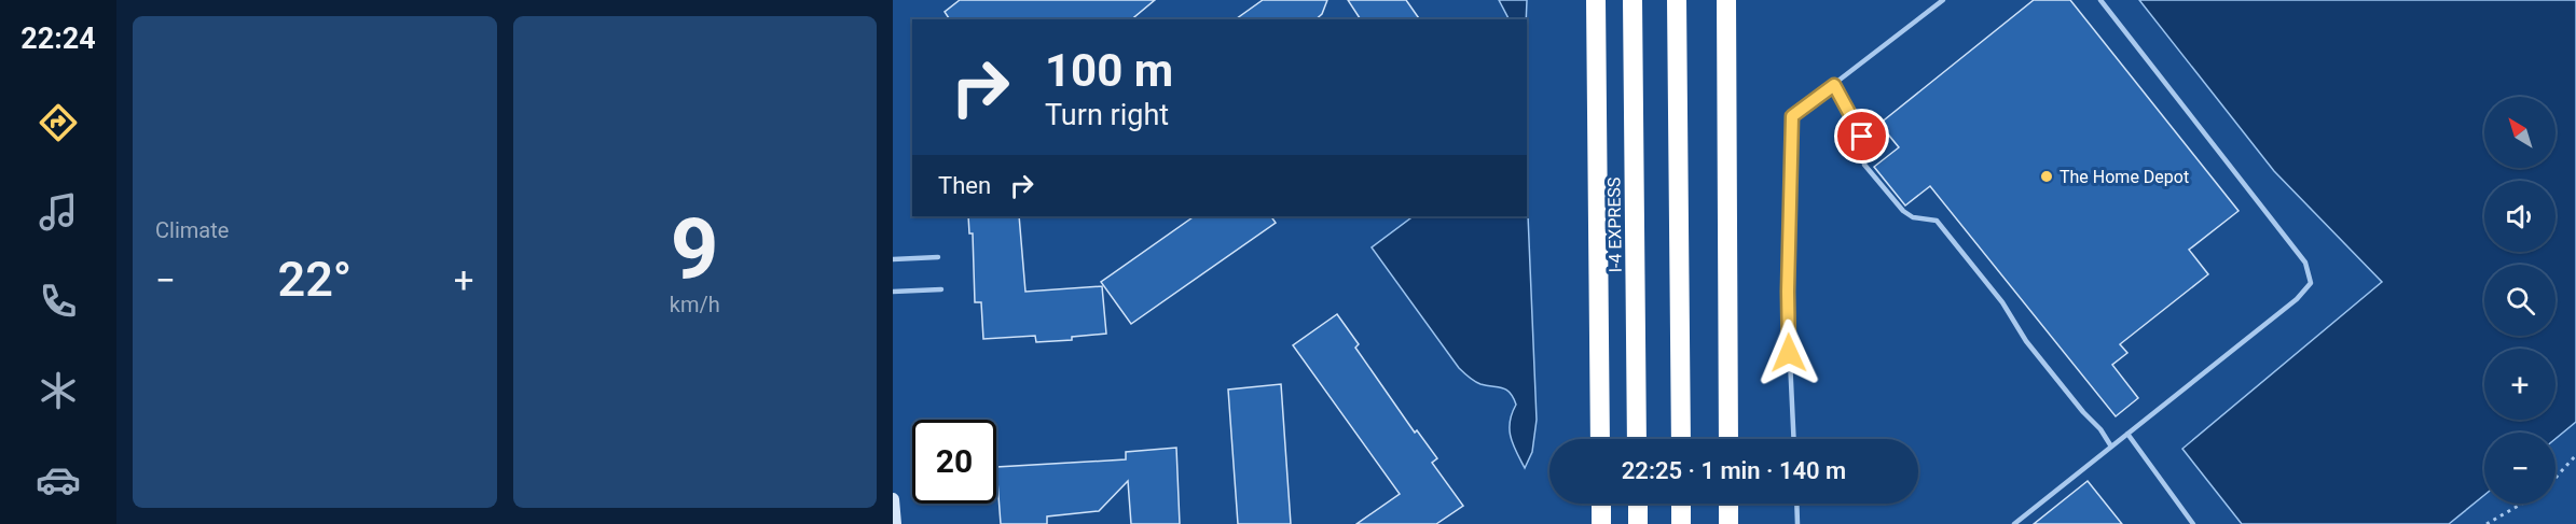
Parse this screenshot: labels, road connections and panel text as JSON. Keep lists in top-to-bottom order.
{
  "streets": {
    "highway": ["I-4 EXPRESS"]
  },
  "places": ["The Home Depot"],
  "north": "top left",
  "page": {
    "tabs": "22:24",
    "tile": [
      "Climate",
      ["9", "km/h"]
    ],
    "turn": ["100 m", "Turn right"],
    "map_buttons": ["+", "−"],
    "then": "Then",
    "heat": ["−", "22°", "+"],
    "limit": "20",
    "trip": "22:25 · 1 min · 140 m"
  }
}
